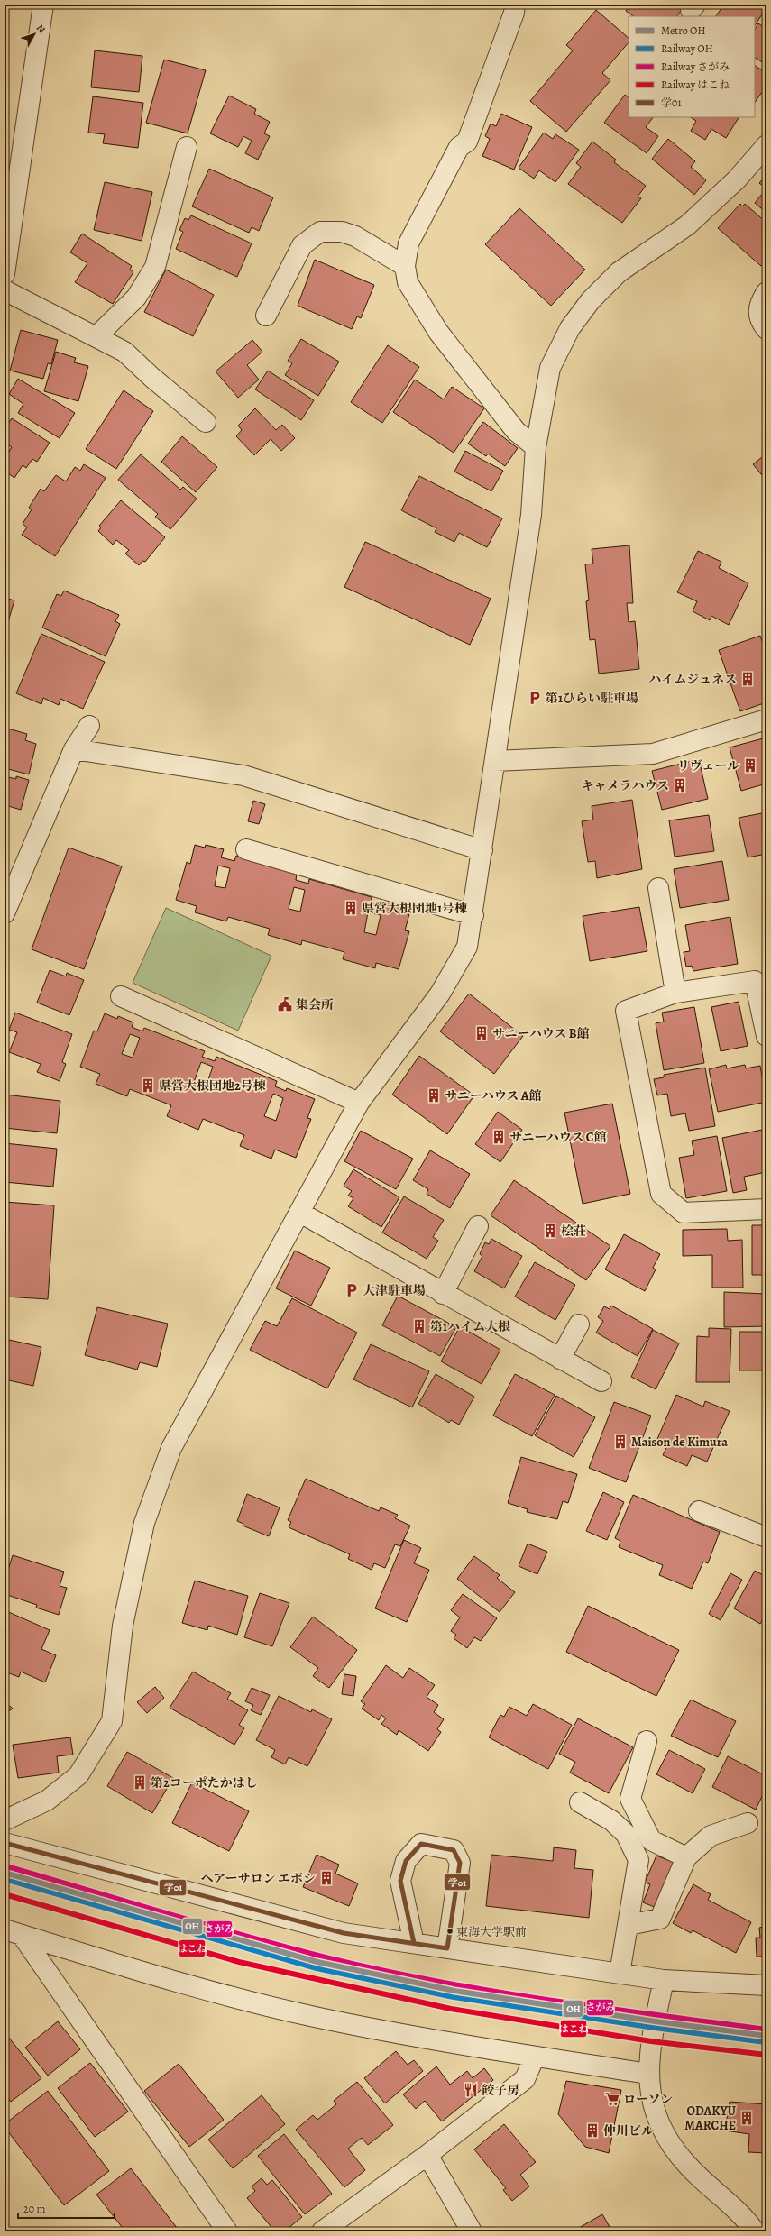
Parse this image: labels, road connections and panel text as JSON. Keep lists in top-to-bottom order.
{
  "places": {
    "building": [
      "ハイムジュネス",
      "リヴェール",
      "キャメラハウス",
      "県営大根団地1号棟",
      "サニーハウス B館",
      "県営大根団地2号棟",
      "サニーハウス A館",
      "サニーハウス C館",
      "桧荘",
      "第1ハイム大根",
      "Maison de Kimura",
      "第2コーポたかはし",
      "ヘアーサロン エボシ",
      "ODAKYU MARCHE",
      "仲川ビル"
    ],
    "parking": ["第1ひらい駐車場", "大津駐車場"],
    "public building": ["集会所"],
    "other": ["東海大学駅前"],
    "restaurant": ["餃子房"],
    "supermarket": ["ローソン"]
  },
  "lines": [
    "transit line 学01",
    "rail line さがみ",
    "metro line OH",
    "rail line OH",
    "rail line はこね"
  ],
  "legend": [
    "Metro OH",
    "Railway OH",
    "Railway さがみ",
    "Railway はこね",
    "学01"
  ],
  "scale_bar": "20 m",
  "north": "top right"
}
